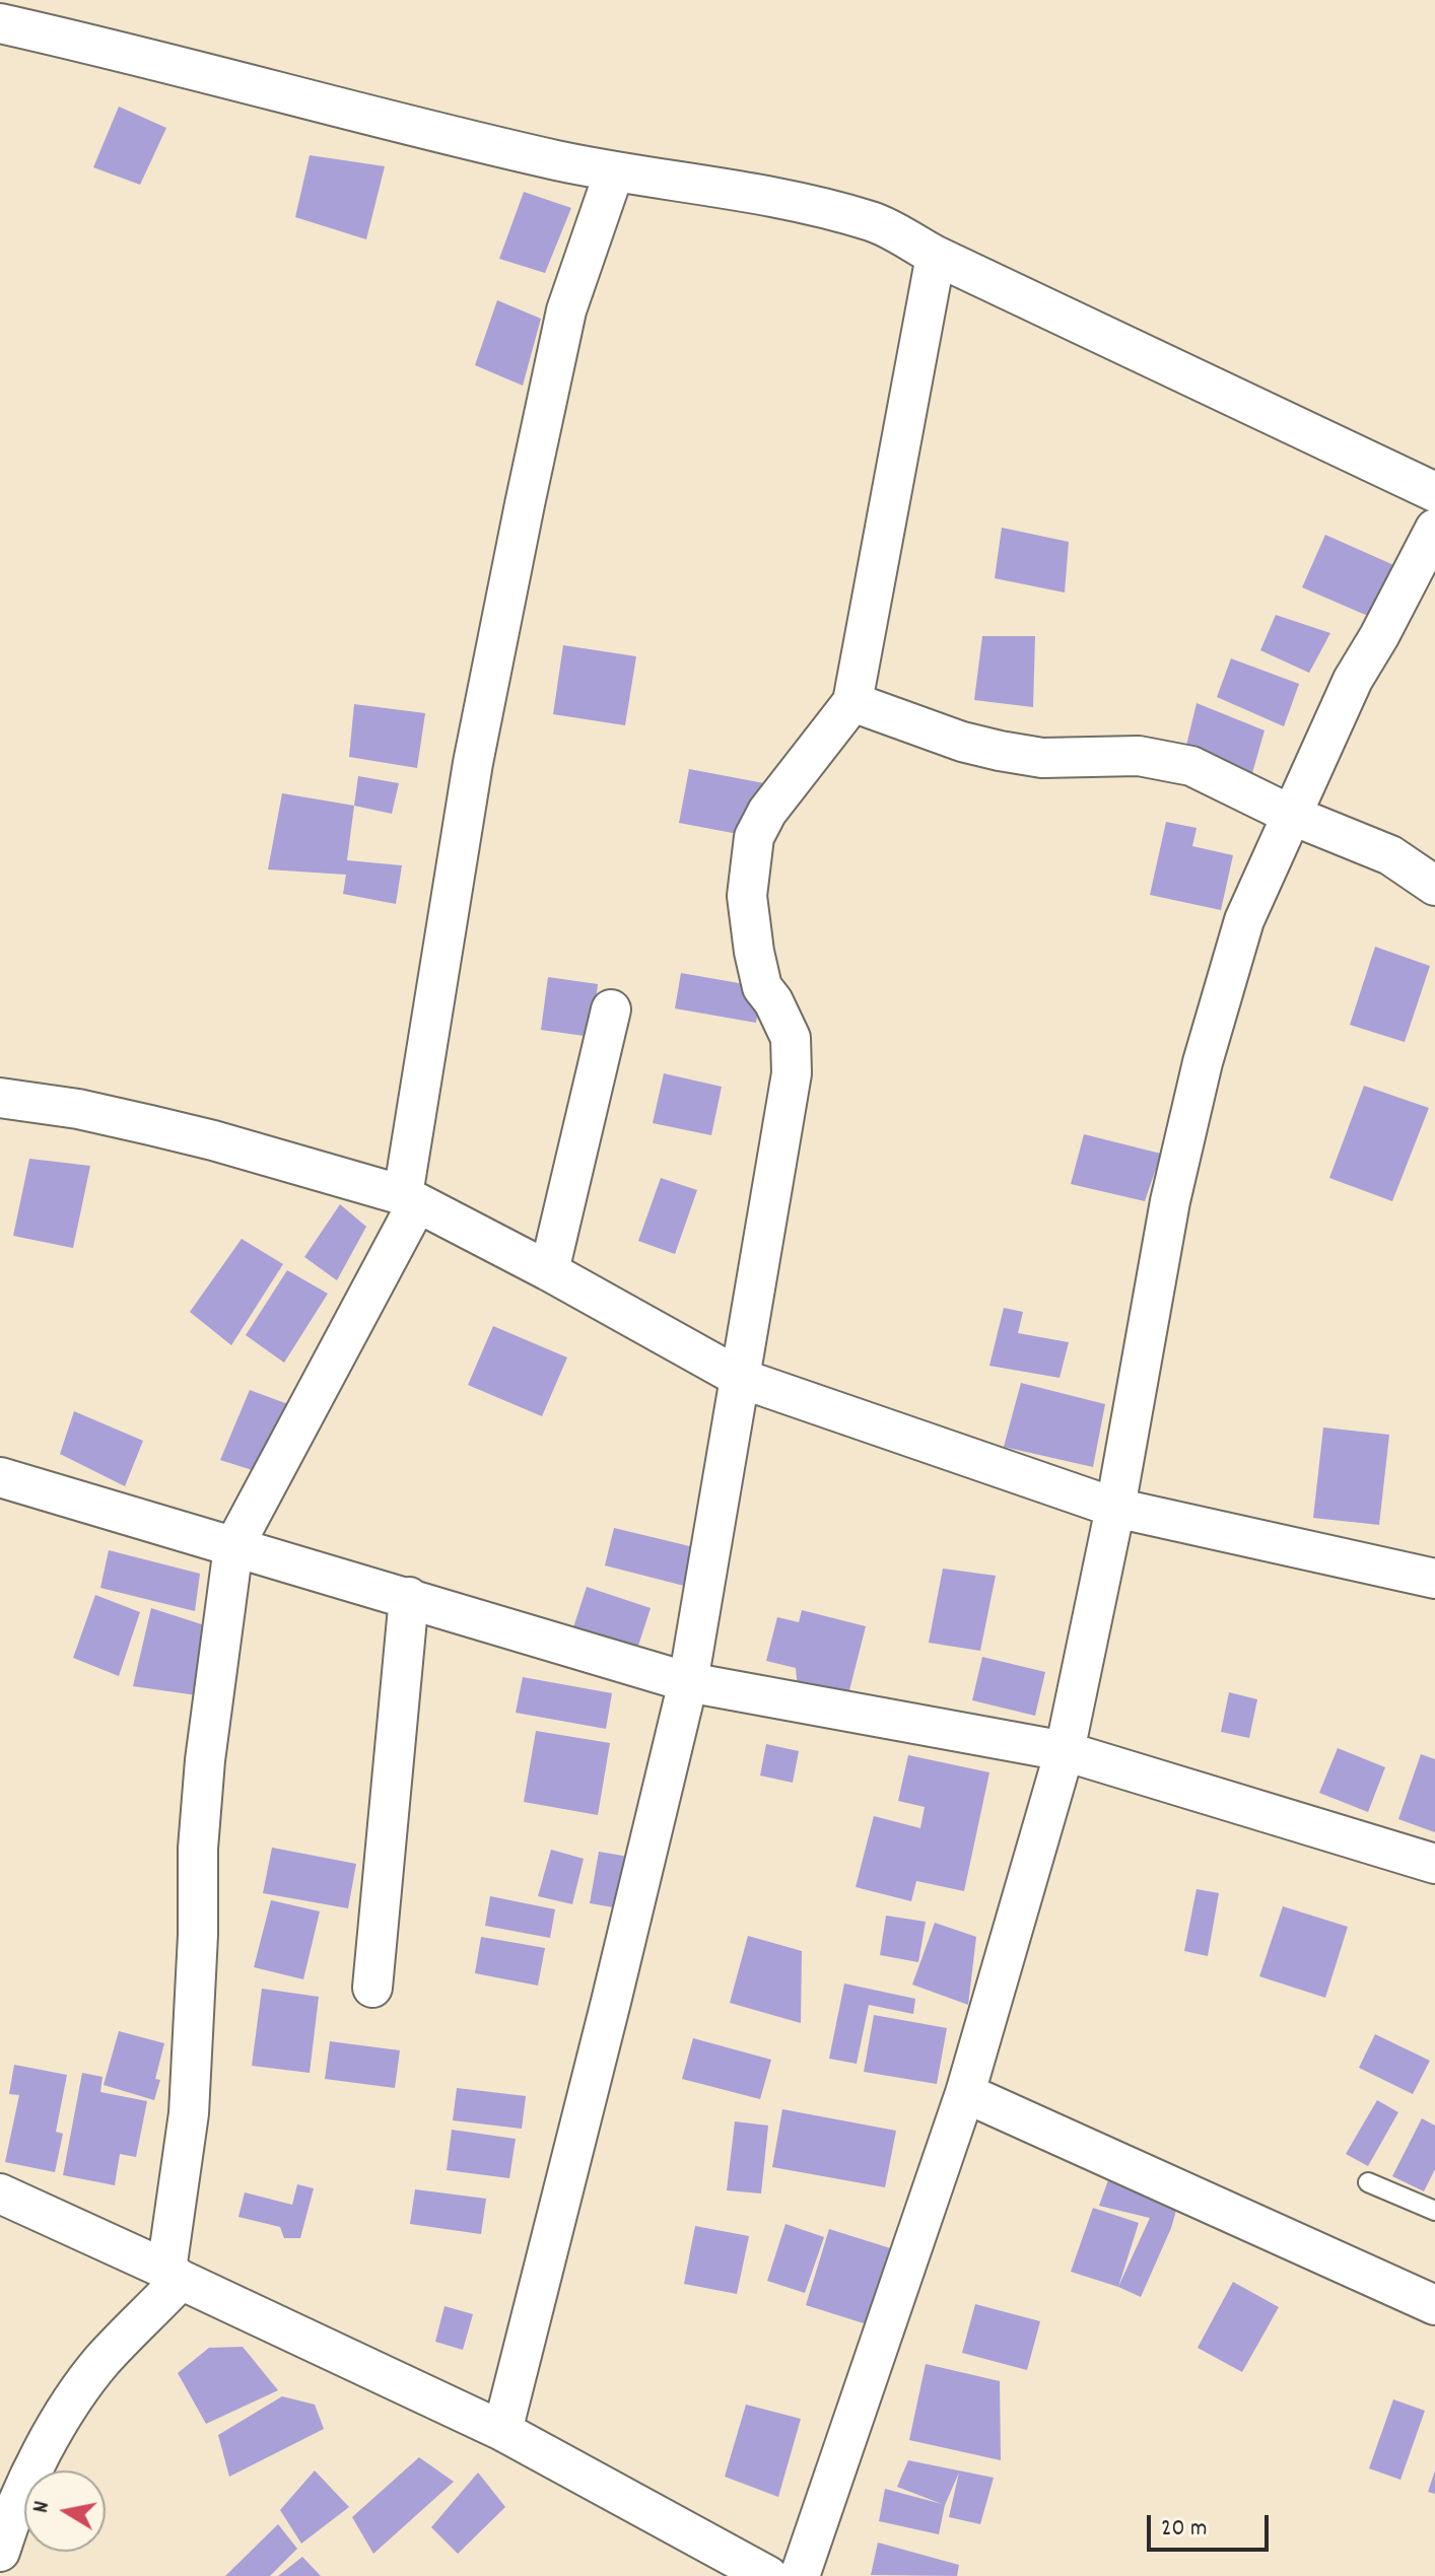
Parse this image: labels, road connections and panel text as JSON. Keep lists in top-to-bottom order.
{
  "scale_bar": "20 m",
  "north": "left"
}
